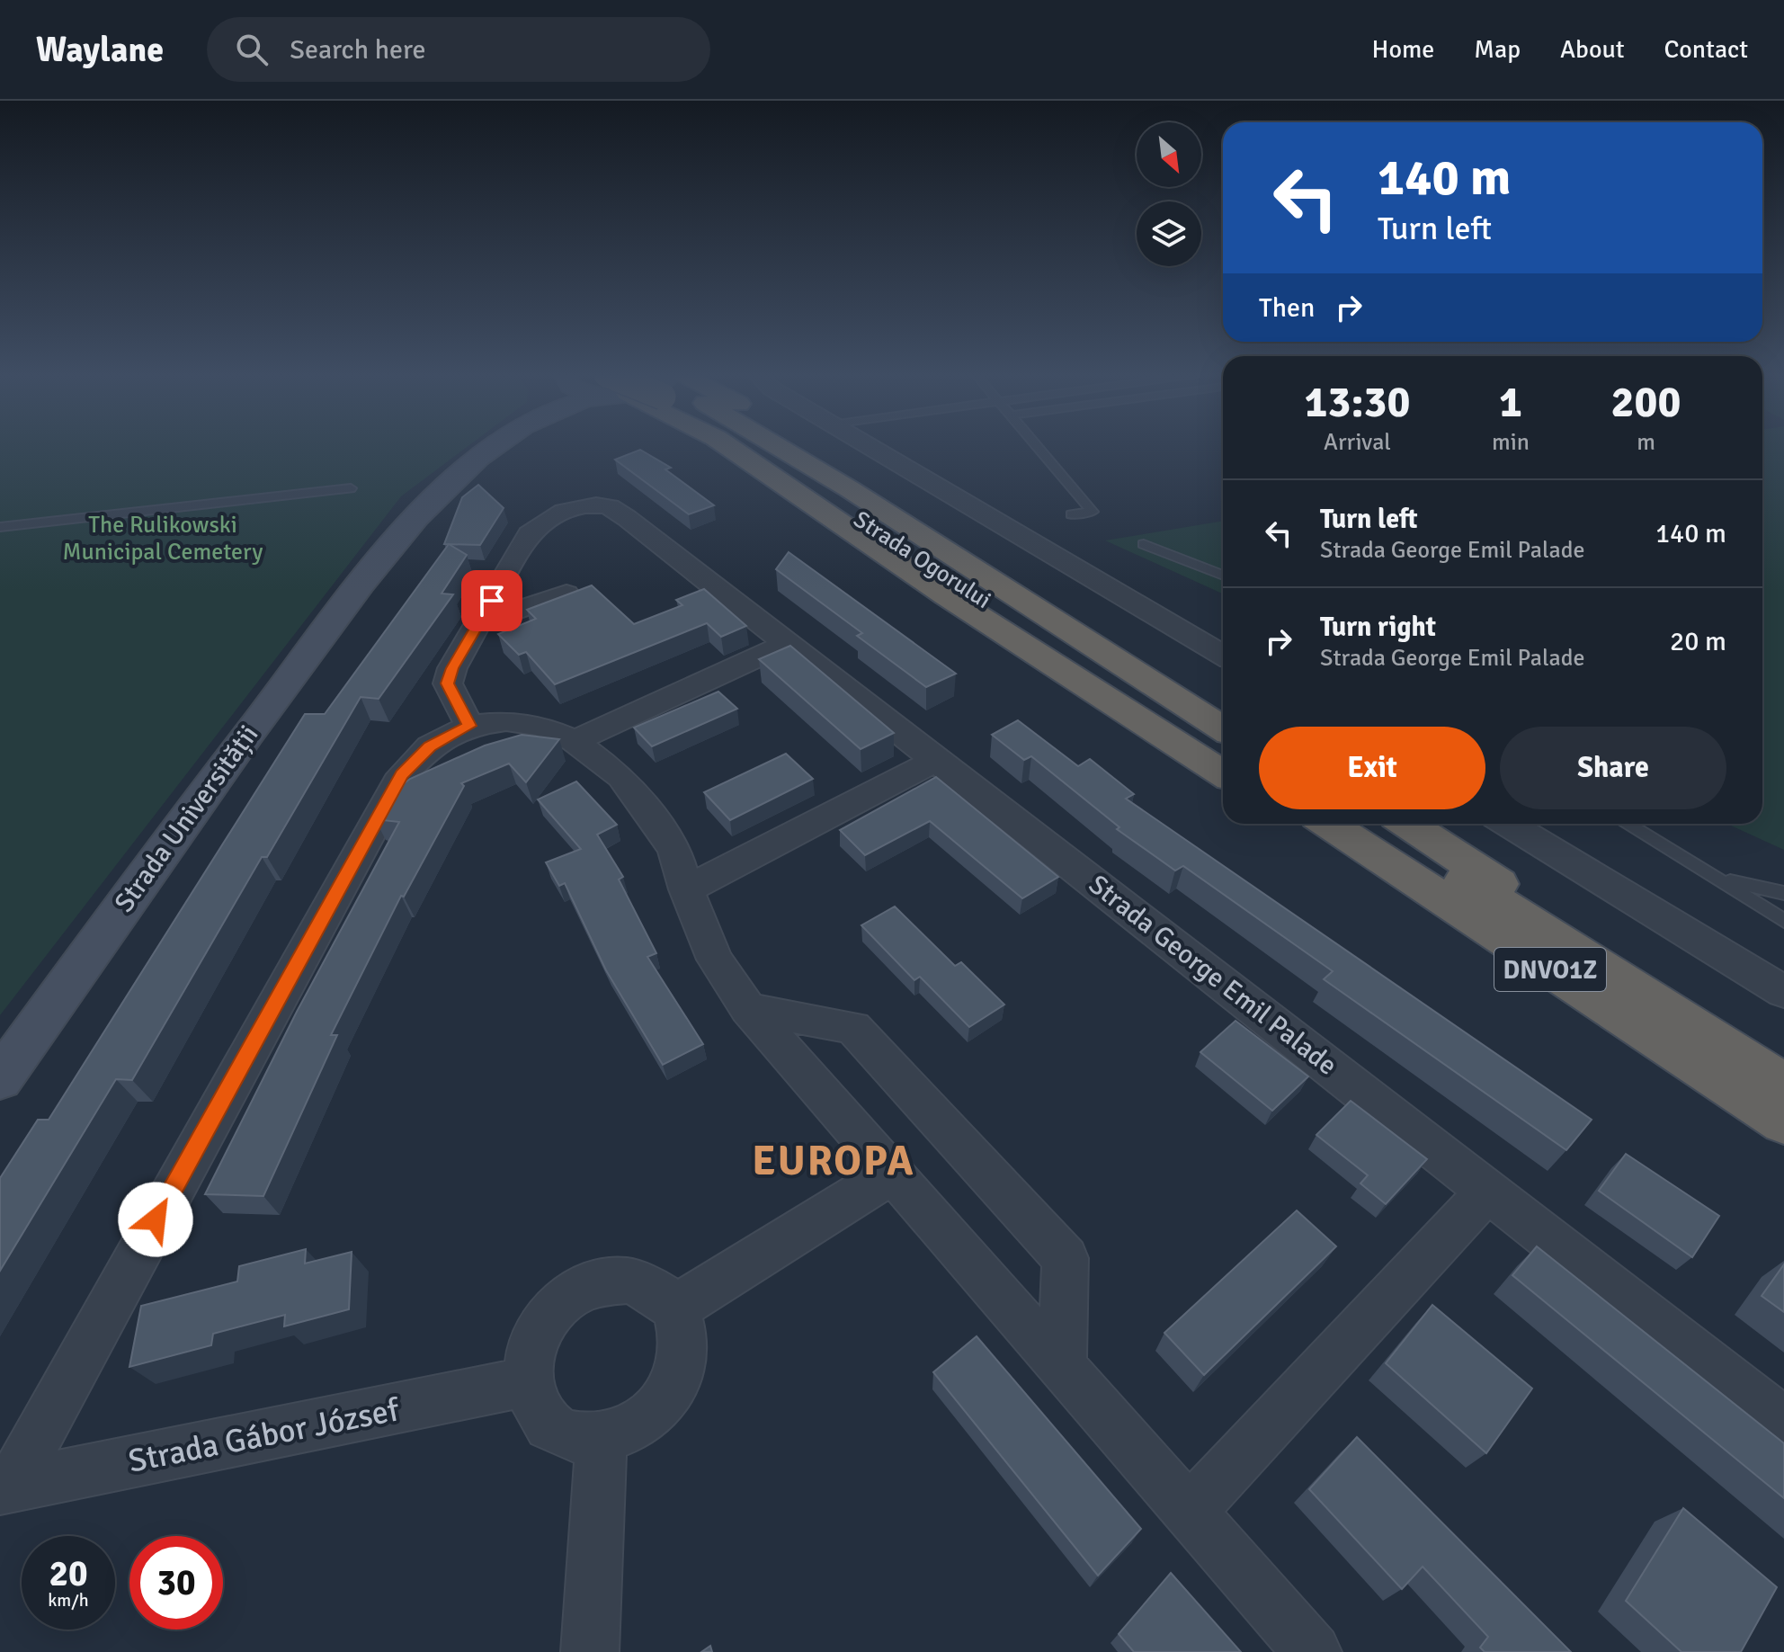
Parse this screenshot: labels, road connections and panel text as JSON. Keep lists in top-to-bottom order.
{
  "streets": {
    "highway": ["Strada Ogorului", "DNVO1Z"],
    "main road": ["Strada Universității"],
    "street": ["Strada George Emil Palade", "Strada Gábor József"]
  },
  "districts": ["EUROPA"],
  "parks": ["The Rulikowski Municipal Cemetery"],
  "north": "bottom right",
  "page": {
    "header": "Waylane",
    "search": "Search here",
    "nav": [
      "Home",
      "Map",
      "About",
      "Contact"
    ],
    "turn": ["140 m", "Turn left"],
    "then": "Then",
    "eta": [
      "13:30",
      "Arrival",
      "1",
      "min",
      "200",
      "m"
    ],
    "list": [
      {
        "name": "Turn left",
        "note": "Strada George Emil Palade",
        "value": "140 m"
      },
      {
        "name": "Turn right",
        "note": "Strada George Emil Palade",
        "value": "20 m"
      }
    ],
    "buttons": ["Exit", "Share"],
    "speed": "20 km/h",
    "limit": "30"
  }
}
